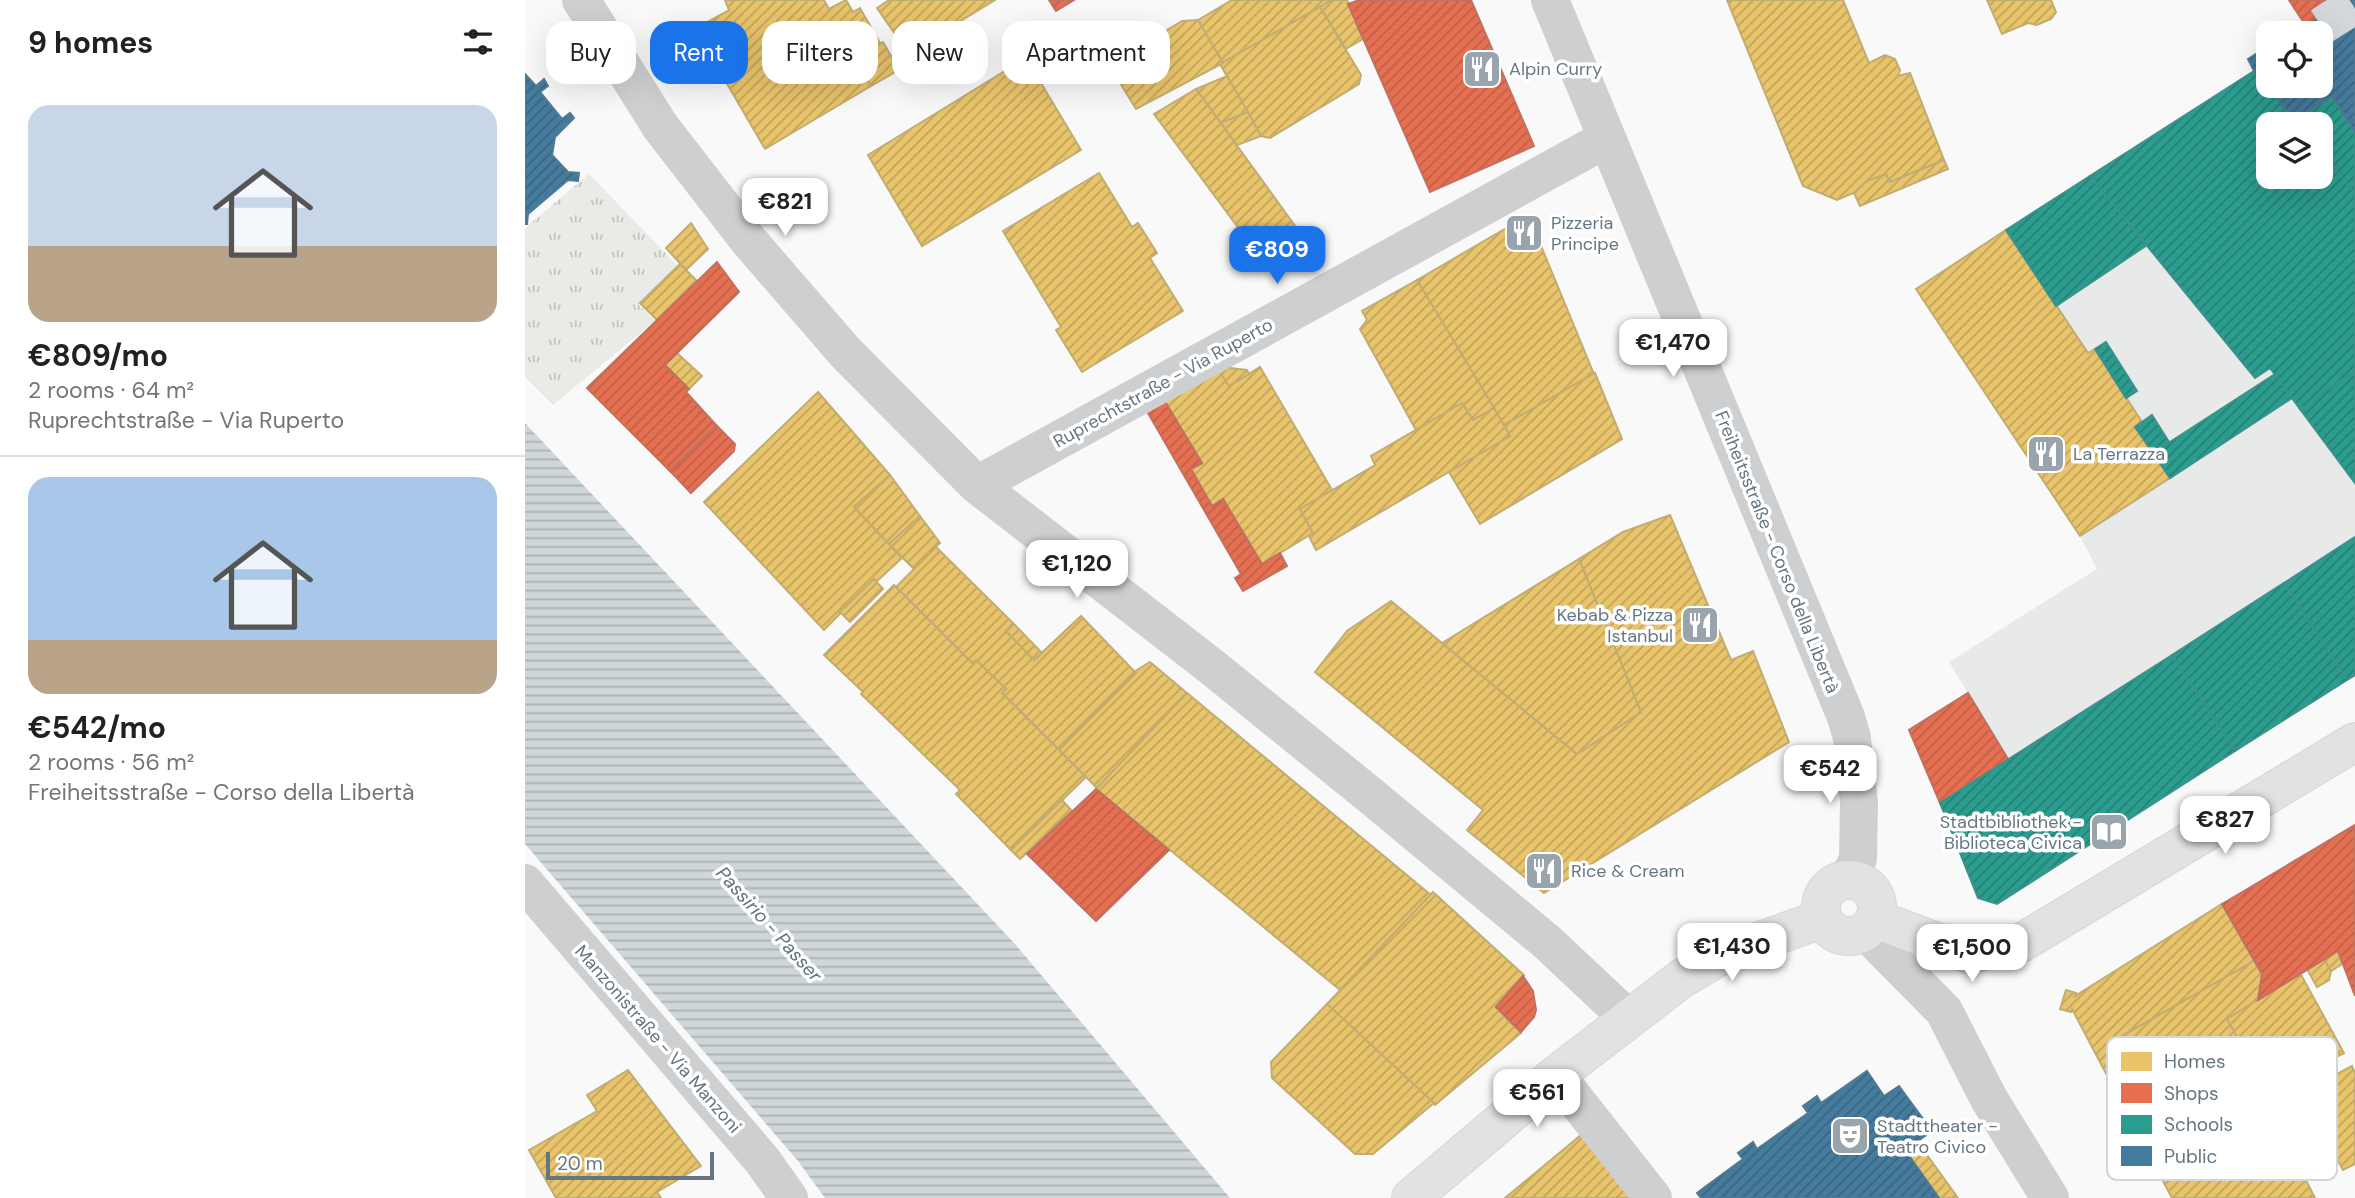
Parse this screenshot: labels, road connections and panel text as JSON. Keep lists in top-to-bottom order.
{
  "streets": {
    "street": ["Ruprechtstraße - Via Ruperto", "Freiheitsstraße - Corso della Libertà", "Manzonistraße - Via Manzoni"]
  },
  "crossings": [
    ["Ruprechtstraße - Via Ruperto", "Freiheitsstraße - Corso della Libertà"]
  ],
  "water": ["Passirio - Passer"],
  "places": {
    "restaurant": [
      "Alpin Curry",
      "Pizzeria Principe",
      "La Terrazza",
      "Kebab & Pizza Istanbul",
      "Rice & Cream"
    ],
    "library": ["Stadtbibliothek - Biblioteca Civica"],
    "theatre": ["Stadttheater - Teatro Civico"]
  },
  "legend": [
    "Homes",
    "Shops",
    "Schools",
    "Public"
  ],
  "scale_bar": "20 m",
  "page": {
    "heading": "9 homes",
    "chip": [
      "Buy",
      "Rent",
      "Filters",
      "New",
      "Apartment"
    ],
    "list": [
      {
        "name": "€809/mo",
        "note": "2 rooms · 64 m² · Ruprechtstraße - Via Ruperto"
      },
      {
        "name": "€542/mo",
        "note": "2 rooms · 56 m² · Freiheitsstraße - Corso della Libertà"
      }
    ],
    "price": [
      "€821",
      "€809",
      "€1,470",
      "€1,120",
      "€542",
      "€827",
      "€1,430",
      "€1,500",
      "€561"
    ],
    "scale": "20 m"
  }
}
